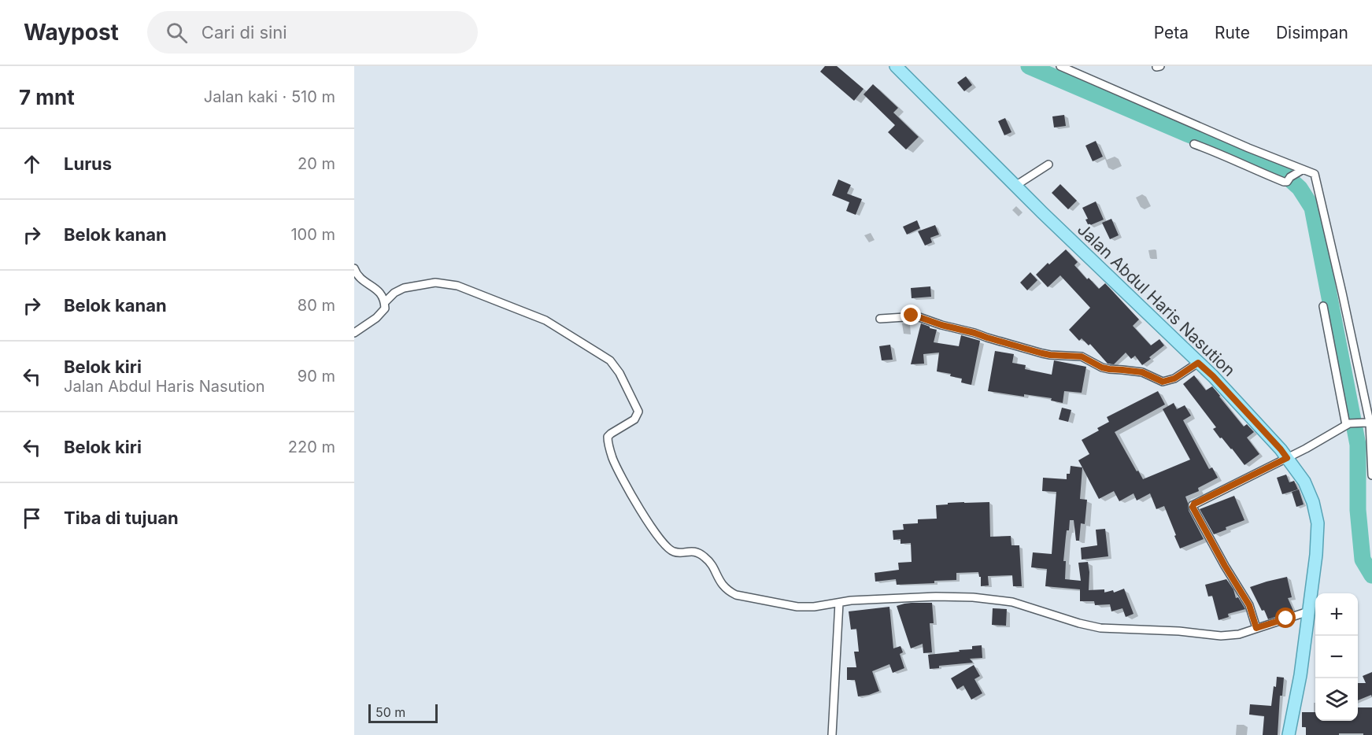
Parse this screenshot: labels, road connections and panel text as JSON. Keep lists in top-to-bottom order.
{
  "streets": {
    "main road": ["Jalan Abdul Haris Nasution"]
  },
  "scale_bar": "50 m",
  "page": {
    "header": "Waypost",
    "search": "Cari di sini",
    "nav": ["Peta", "Rute", "Disimpan"],
    "heading": ["7 mnt", "Jalan kaki · 510 m"],
    "list": [
      ["Lurus", "20 m"],
      ["Belok kanan", "100 m"],
      ["Belok kanan", "80 m"],
      ["Belok kiri", "Jalan Abdul Haris Nasution", "90 m"],
      ["Belok kiri", "220 m"],
      "Tiba di tujuan"
    ],
    "map_buttons": ["+", "−"],
    "scale": "50 m"
  }
}
